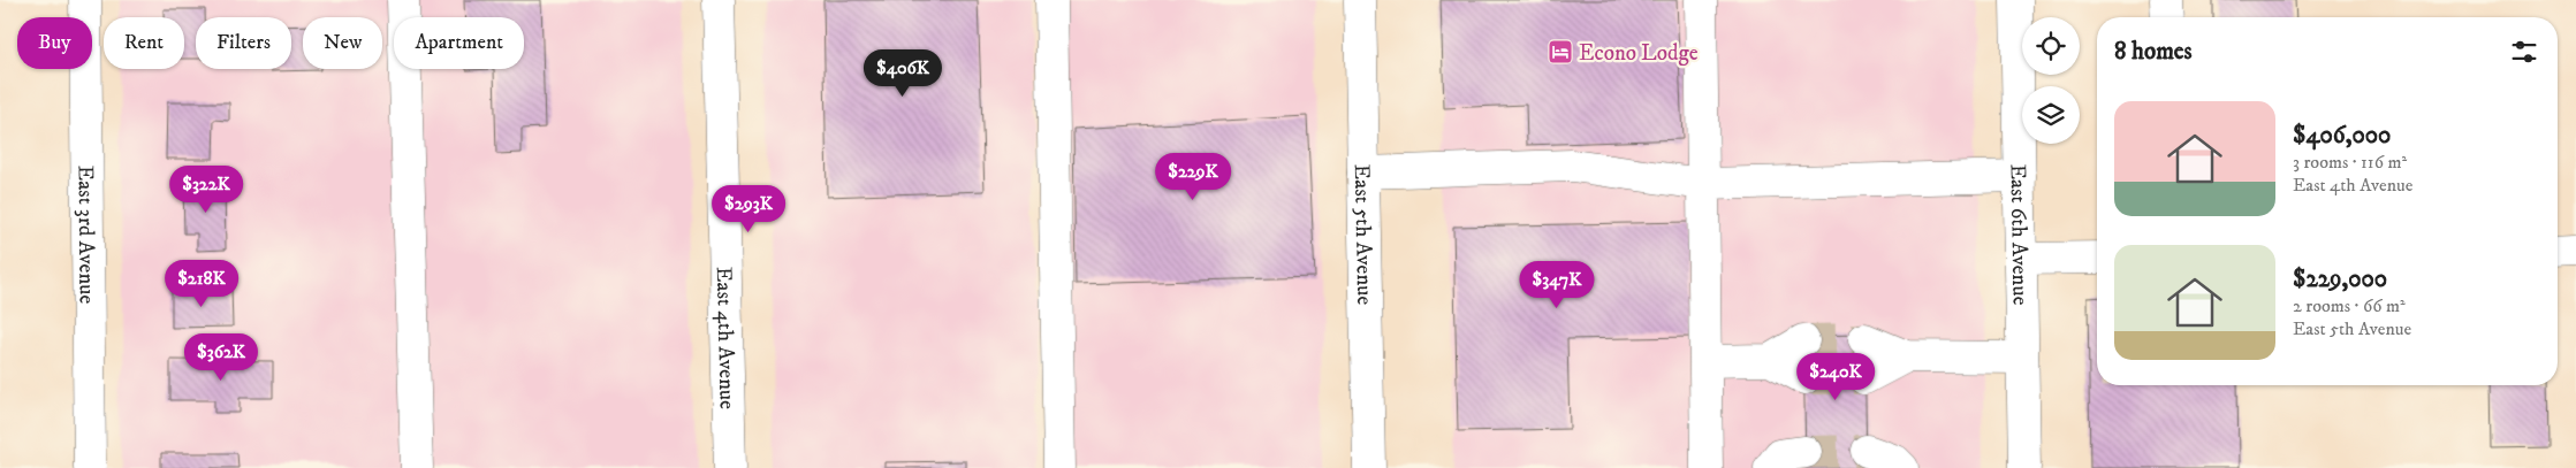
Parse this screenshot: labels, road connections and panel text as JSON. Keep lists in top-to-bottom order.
{
  "streets": {
    "main road": [
      "East 6th Avenue",
      "East 3rd Avenue",
      "East 5th Avenue",
      "East 4th Avenue"
    ]
  },
  "places": {
    "hotel": ["Econo Lodge"]
  },
  "page": {
    "chip": [
      "Buy",
      "Rent",
      "Filters",
      "New",
      "Apartment"
    ],
    "heading": "8 homes",
    "price": [
      "$406K",
      "$229K",
      "$322K",
      "$293K",
      "$218K",
      "$347K",
      "$362K",
      "$240K"
    ],
    "list": [
      {
        "name": "$406,000",
        "note": "3 rooms · 116 m² · East 4th Avenue"
      },
      {
        "name": "$229,000",
        "note": "2 rooms · 66 m² · East 5th Avenue"
      }
    ]
  }
}
